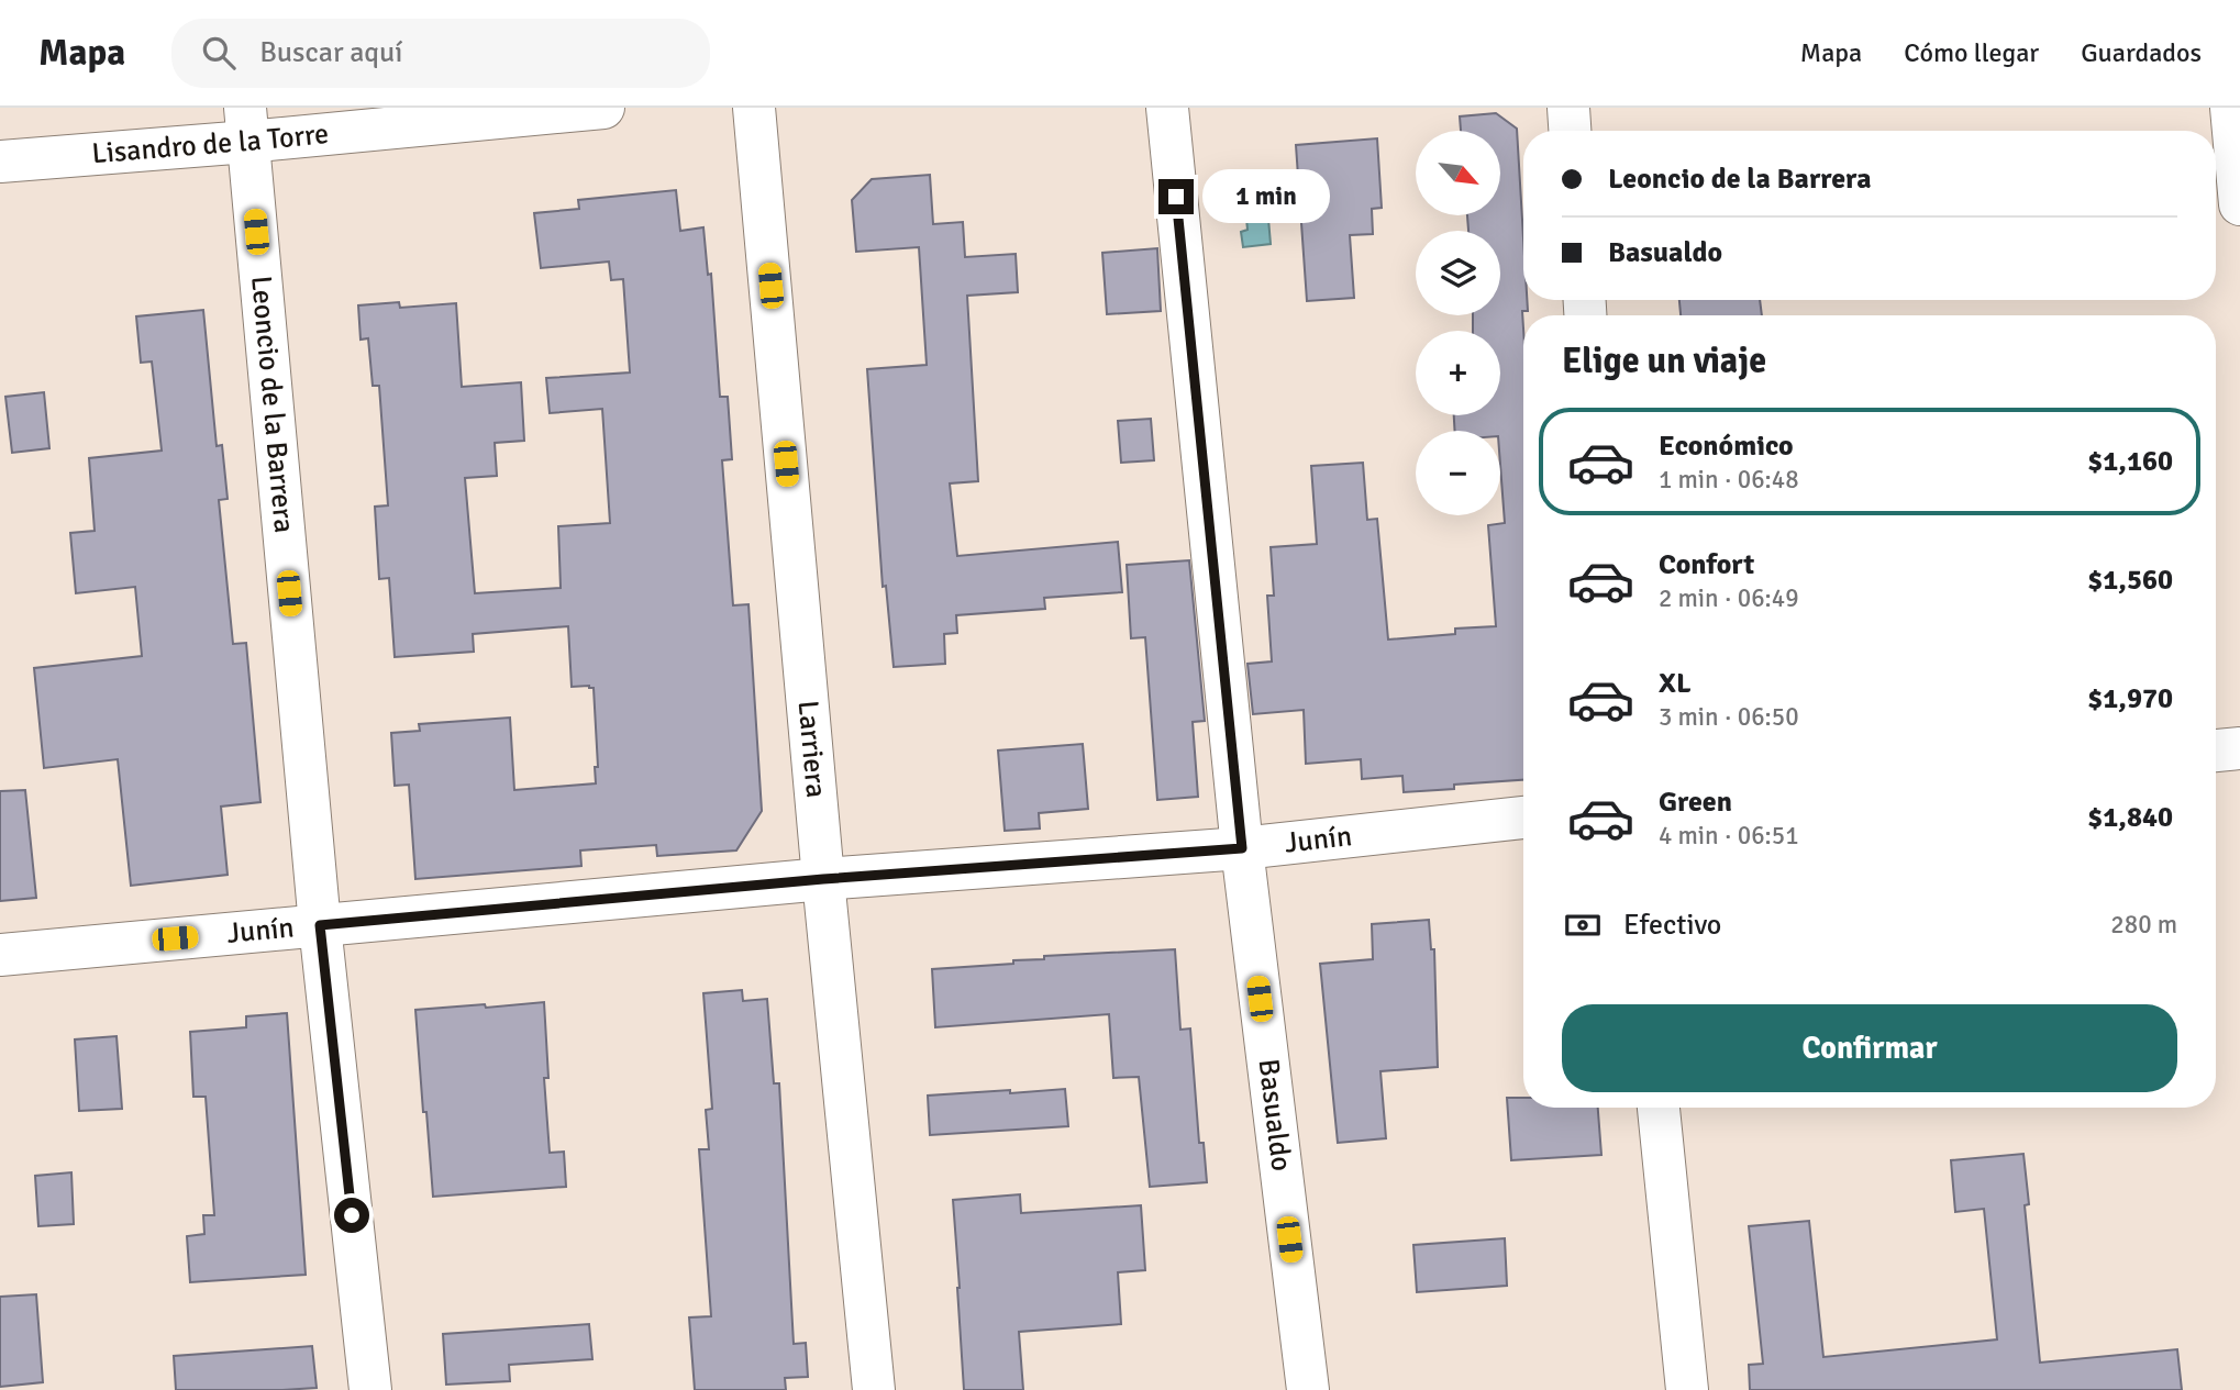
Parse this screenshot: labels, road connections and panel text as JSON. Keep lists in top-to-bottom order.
{
  "streets": {
    "street": [
      "Lisandro de la Torre",
      "Leoncio de la Barrera",
      "Larriera",
      "Junín",
      "Basualdo"
    ]
  },
  "crossings": [
    ["Lisandro de la Torre", "Leoncio de la Barrera"],
    ["Leoncio de la Barrera", "Junín"],
    ["Larriera", "Junín"],
    ["Junín", "Basualdo"]
  ],
  "north": "bottom right",
  "page": {
    "header": "Mapa",
    "search": "Buscar aquí",
    "nav": ["Mapa", "Cómo llegar", "Guardados"],
    "map_buttons": ["+", "−"],
    "banner": ["Leoncio de la Barrera", "Basualdo"],
    "bubble": "1 min",
    "heading": "Elige un viaje",
    "list": [
      {
        "name": "Económico",
        "note": "1 min · 06:48",
        "value": "$1,160"
      },
      {
        "name": "Confort",
        "note": "2 min · 06:49",
        "value": "$1,560"
      },
      {
        "name": "XL",
        "note": "3 min · 06:50",
        "value": "$1,970"
      },
      {
        "name": "Green",
        "note": "4 min · 06:51",
        "value": "$1,840"
      }
    ],
    "pay": ["Efectivo", "280 m"],
    "buttons": "Confirmar"
  }
}
